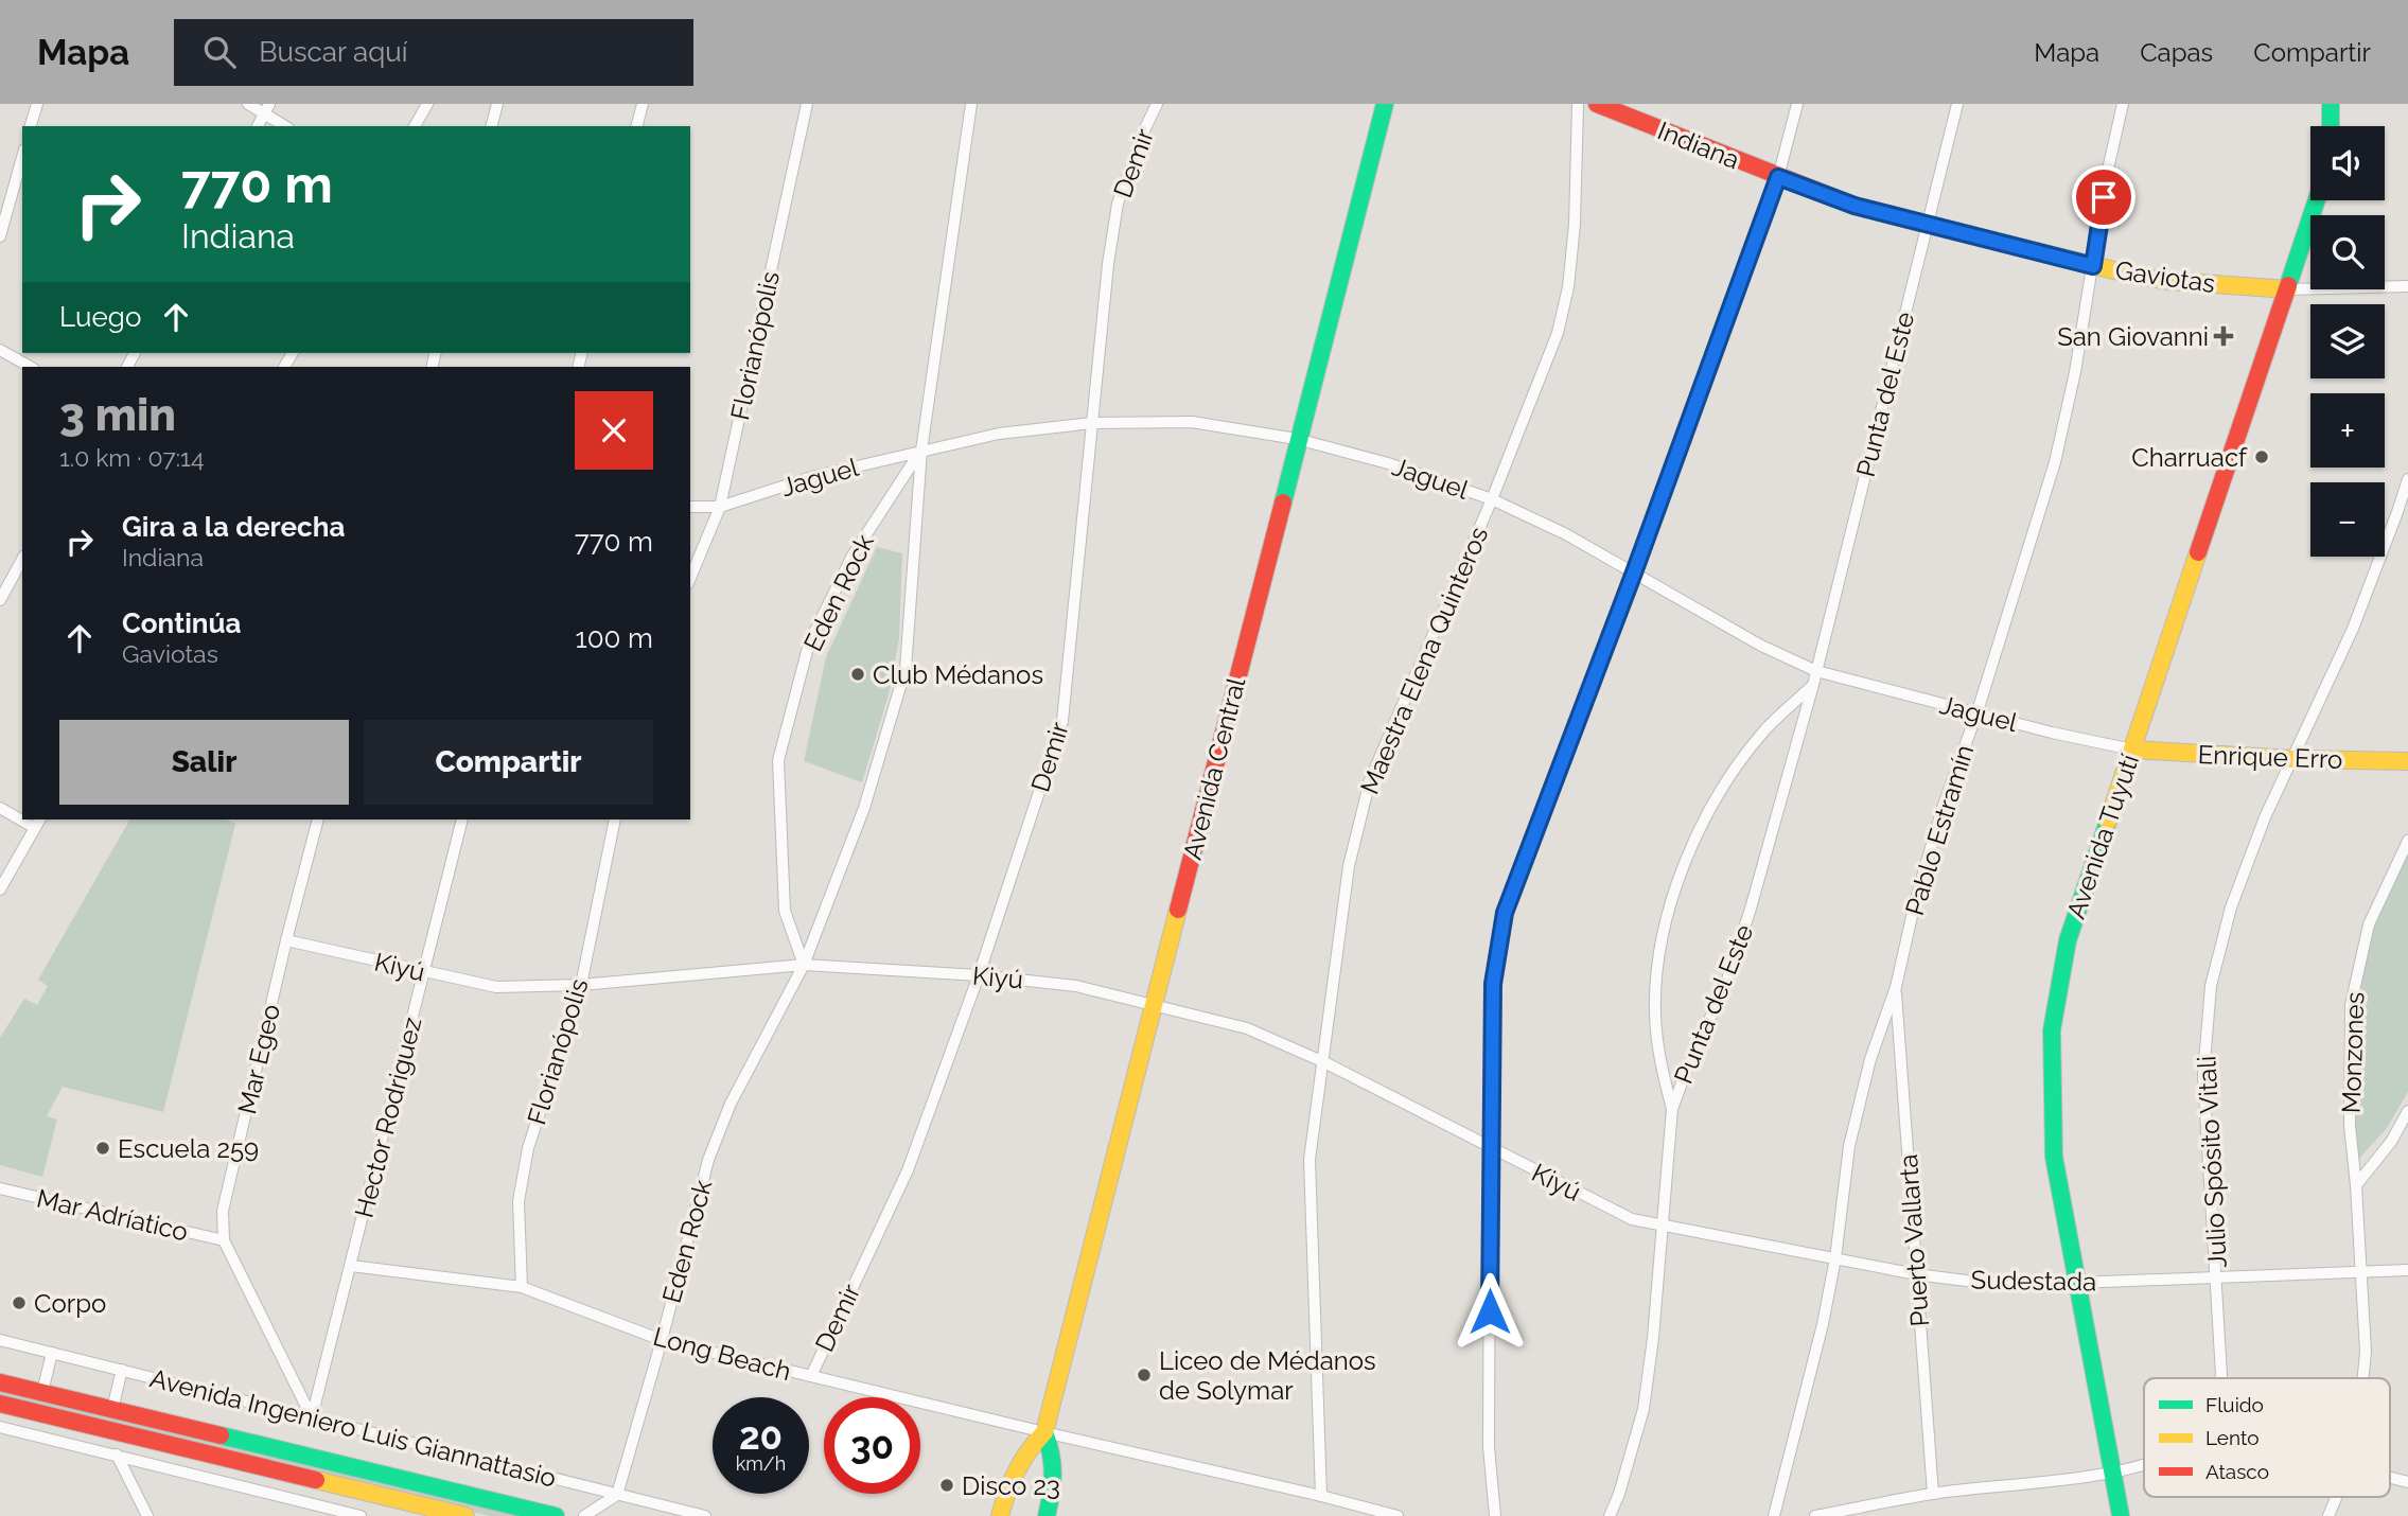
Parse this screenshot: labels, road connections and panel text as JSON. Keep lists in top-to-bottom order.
{
  "streets": {
    "street": [
      "Indiana",
      "Demir",
      "Gaviotas",
      "Florianópolis",
      "Punta del Este",
      "Jaguel",
      "Eden Rock",
      "Maestra Elena Quinteros",
      "Enrique Erro",
      "Avenida Central",
      "Pablo Estramín",
      "Avenida Tuyutí",
      "Kiyú",
      "Monzones",
      "Mar Egeo",
      "Hector Rodriguez",
      "Julio Spósito Vitali",
      "Mar Adríatico",
      "Puerto Vallarta",
      "Sudestada",
      "Long Beach",
      "Avenida Ingeniero Luis Giannattasio"
    ]
  },
  "crossings": [
    ["Indiana", "Gaviotas"],
    ["Indiana", "Punta del Este"],
    ["Demir", "Jaguel"],
    ["Demir", "Kiyú"],
    ["Demir", "Long Beach"],
    ["Gaviotas", "Punta del Este"],
    ["Gaviotas", "Pablo Estramín"],
    ["Gaviotas", "Avenida Tuyutí"],
    ["Florianópolis", "Jaguel"],
    ["Florianópolis", "Kiyú"],
    ["Florianópolis", "Long Beach"],
    ["Punta del Este", "Jaguel"],
    ["Punta del Este", "Kiyú"],
    ["Punta del Este", "Sudestada"],
    ["Jaguel", "Eden Rock"],
    ["Jaguel", "Maestra Elena Quinteros"],
    ["Jaguel", "Enrique Erro"],
    ["Jaguel", "Avenida Central"],
    ["Jaguel", "Pablo Estramín"],
    ["Jaguel", "Avenida Tuyutí"],
    ["Eden Rock", "Kiyú"],
    ["Eden Rock", "Long Beach"],
    ["Eden Rock", "Avenida Ingeniero Luis Giannattasio"],
    ["Maestra Elena Quinteros", "Kiyú"],
    ["Maestra Elena Quinteros", "Long Beach"],
    ["Enrique Erro", "Avenida Tuyutí"],
    ["Enrique Erro", "Julio Spósito Vitali"],
    ["Avenida Central", "Kiyú"],
    ["Avenida Central", "Long Beach"],
    ["Pablo Estramín", "Puerto Vallarta"],
    ["Pablo Estramín", "Sudestada"],
    ["Avenida Tuyutí", "Julio Spósito Vitali"],
    ["Avenida Tuyutí", "Sudestada"],
    ["Kiyú", "Mar Egeo"],
    ["Kiyú", "Hector Rodriguez"],
    ["Kiyú", "Sudestada"],
    ["Monzones", "Sudestada"],
    ["Mar Egeo", "Hector Rodriguez"],
    ["Mar Egeo", "Mar Adríatico"],
    ["Mar Egeo", "Avenida Ingeniero Luis Giannattasio"],
    ["Hector Rodriguez", "Long Beach"],
    ["Hector Rodriguez", "Avenida Ingeniero Luis Giannattasio"],
    ["Julio Spósito Vitali", "Puerto Vallarta"],
    ["Julio Spósito Vitali", "Sudestada"],
    ["Puerto Vallarta", "Sudestada"]
  ],
  "places": {
    "health": ["San Giovanni"],
    "other": [
      "Charruacf",
      "Club Médanos",
      "Escuela 259",
      "Corpo",
      "Liceo de Médanos de Solymar",
      "Disco 23"
    ]
  },
  "legend": ["Fluido", "Lento", "Atasco"],
  "page": {
    "header": "Mapa",
    "search": "Buscar aquí",
    "nav": ["Mapa", "Capas", "Compartir"],
    "map_buttons": ["+", "−"],
    "turn": ["770 m", "Indiana"],
    "then": "Luego",
    "heading": ["3 min", "1.0 km · 07:14"],
    "list": [
      {
        "name": "Gira a la derecha",
        "note": "Indiana",
        "value": "770 m"
      },
      {
        "name": "Continúa",
        "note": "Gaviotas",
        "value": "100 m"
      }
    ],
    "buttons": ["Salir", "Compartir"],
    "speed": "20 km/h",
    "limit": "30"
  }
}
